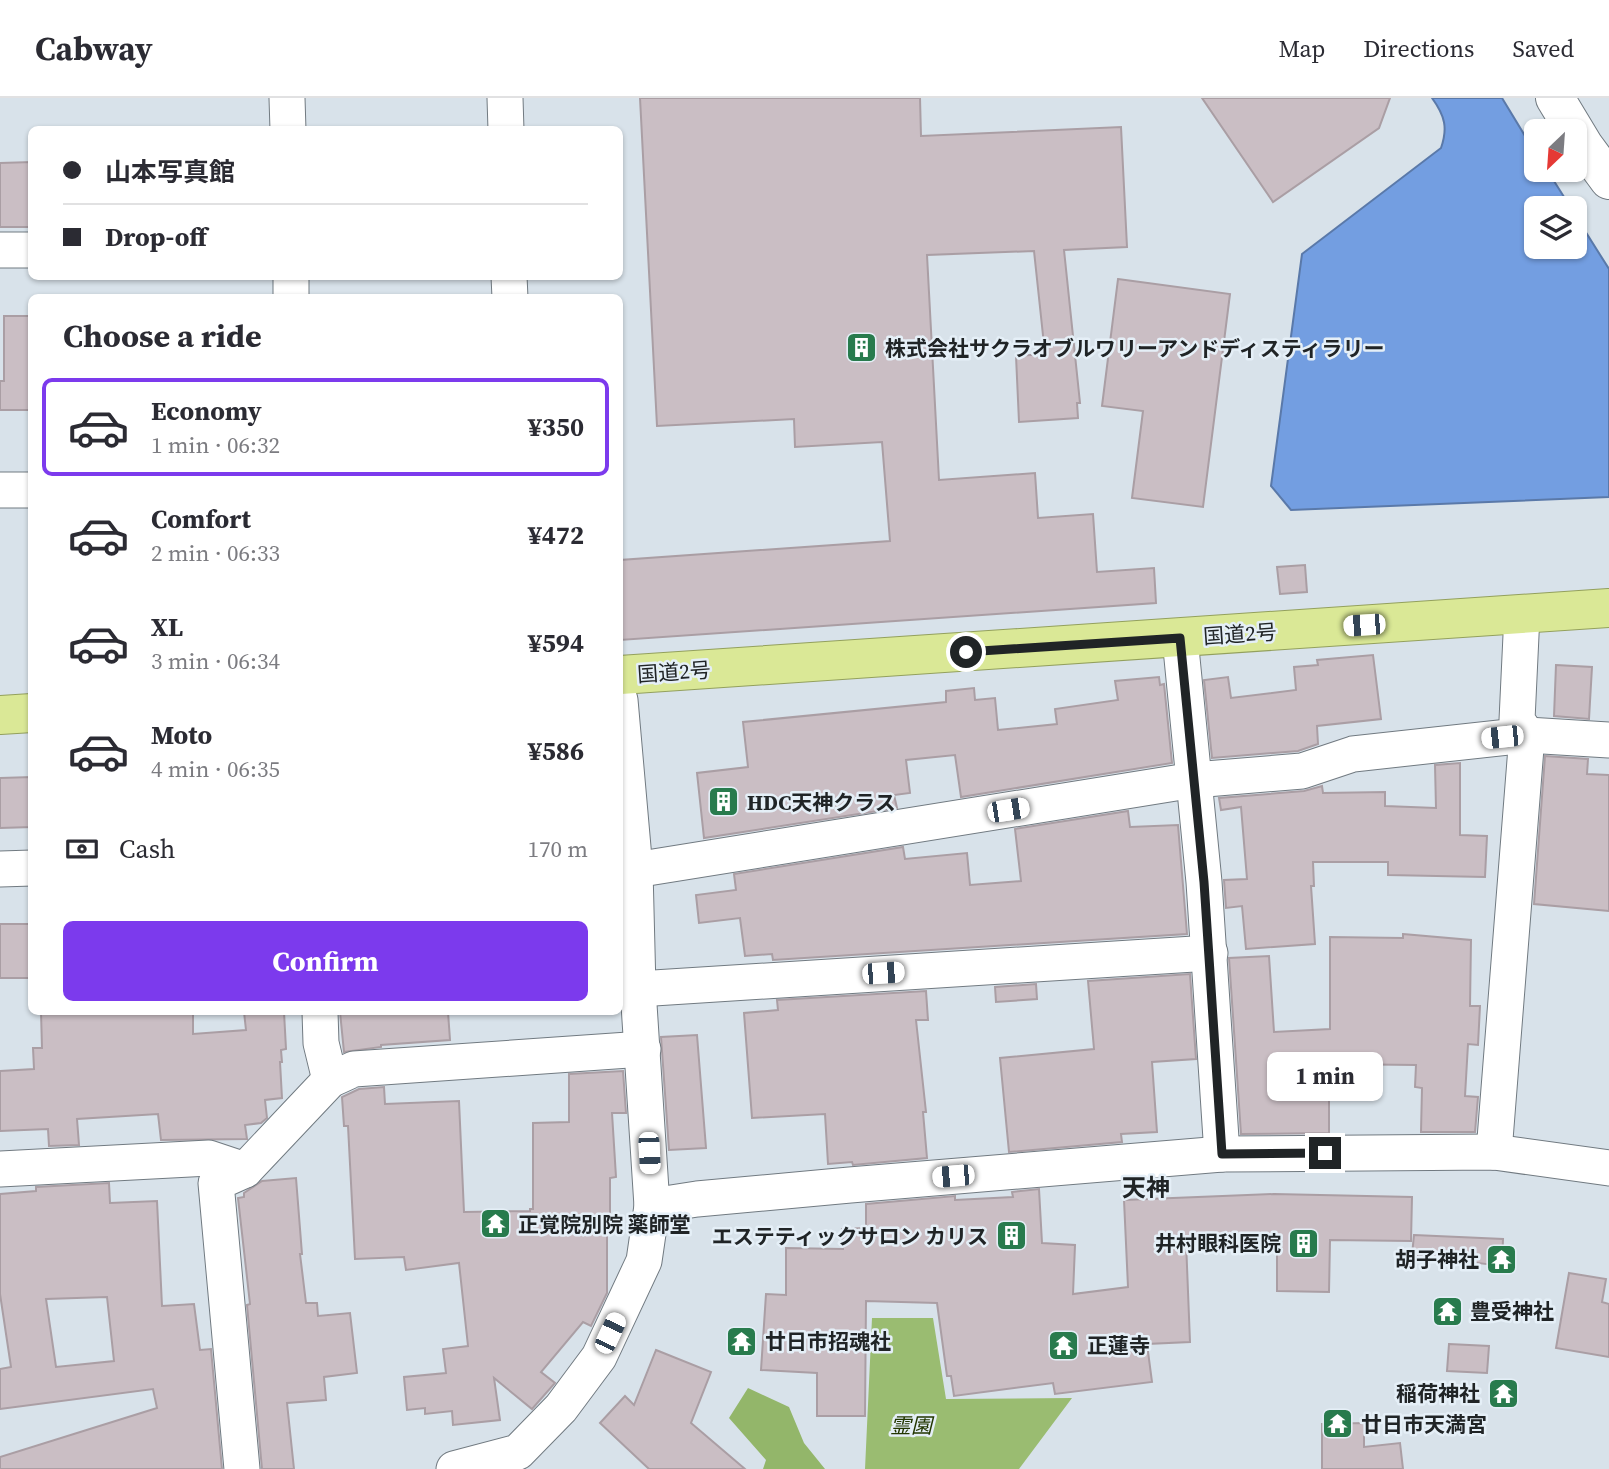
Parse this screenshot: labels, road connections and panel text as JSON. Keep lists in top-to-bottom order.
{
  "streets": {
    "highway": ["国道2号"]
  },
  "districts": ["天神"],
  "parks": ["霊園"],
  "places": {
    "building": [
      "株式会社サクラオブルワリーアンドディスティラリー",
      "HDC天神クラス",
      "エステティックサロン カリス",
      "井村眼科医院"
    ],
    "temple": [
      "正覚院別院 薬師堂",
      "胡子神社",
      "豊受神社",
      "廿日市招魂社",
      "正蓮寺",
      "稲荷神社",
      "廿日市天満宮"
    ]
  },
  "north": "bottom left",
  "page": {
    "header": "Cabway",
    "nav": ["Map", "Directions", "Saved"],
    "banner": ["山本写真館", "Drop-off"],
    "heading": "Choose a ride",
    "list": [
      {
        "name": "Economy",
        "note": "1 min · 06:32",
        "value": "¥350"
      },
      {
        "name": "Comfort",
        "note": "2 min · 06:33",
        "value": "¥472"
      },
      {
        "name": "XL",
        "note": "3 min · 06:34",
        "value": "¥594"
      },
      {
        "name": "Moto",
        "note": "4 min · 06:35",
        "value": "¥586"
      }
    ],
    "pay": ["Cash", "170 m"],
    "buttons": "Confirm",
    "bubble": "1 min"
  }
}
